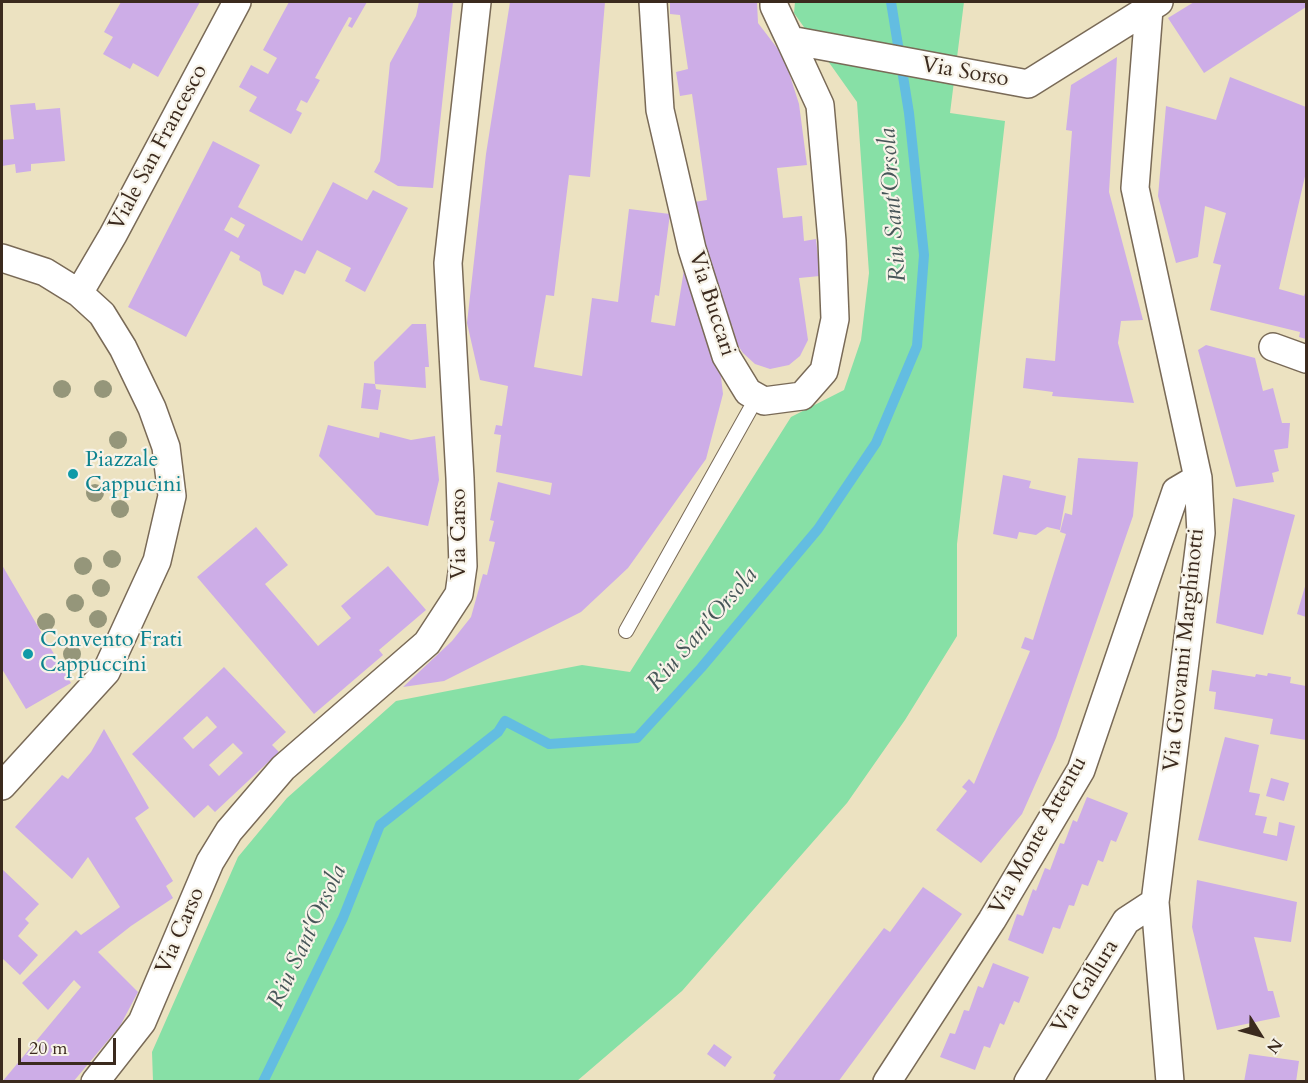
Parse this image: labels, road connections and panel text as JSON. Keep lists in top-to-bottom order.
{
  "streets": {
    "street": [
      "Via Sorso",
      "Viale San Francesco",
      "Via Buccari",
      "Via Carso",
      "Via Giovanni Marghinotti",
      "Via Monte Attentu",
      "Via Gallura"
    ]
  },
  "crossings": [
    ["Via Sorso", "Via Giovanni Marghinotti"],
    ["Via Giovanni Marghinotti", "Via Monte Attentu"],
    ["Via Giovanni Marghinotti", "Via Gallura"]
  ],
  "water": ["Riu Sant'Orsola"],
  "places": ["Piazzale Cappucini", "Convento Frati Cappuccini"],
  "scale_bar": "20 m",
  "north": "bottom right"
}
